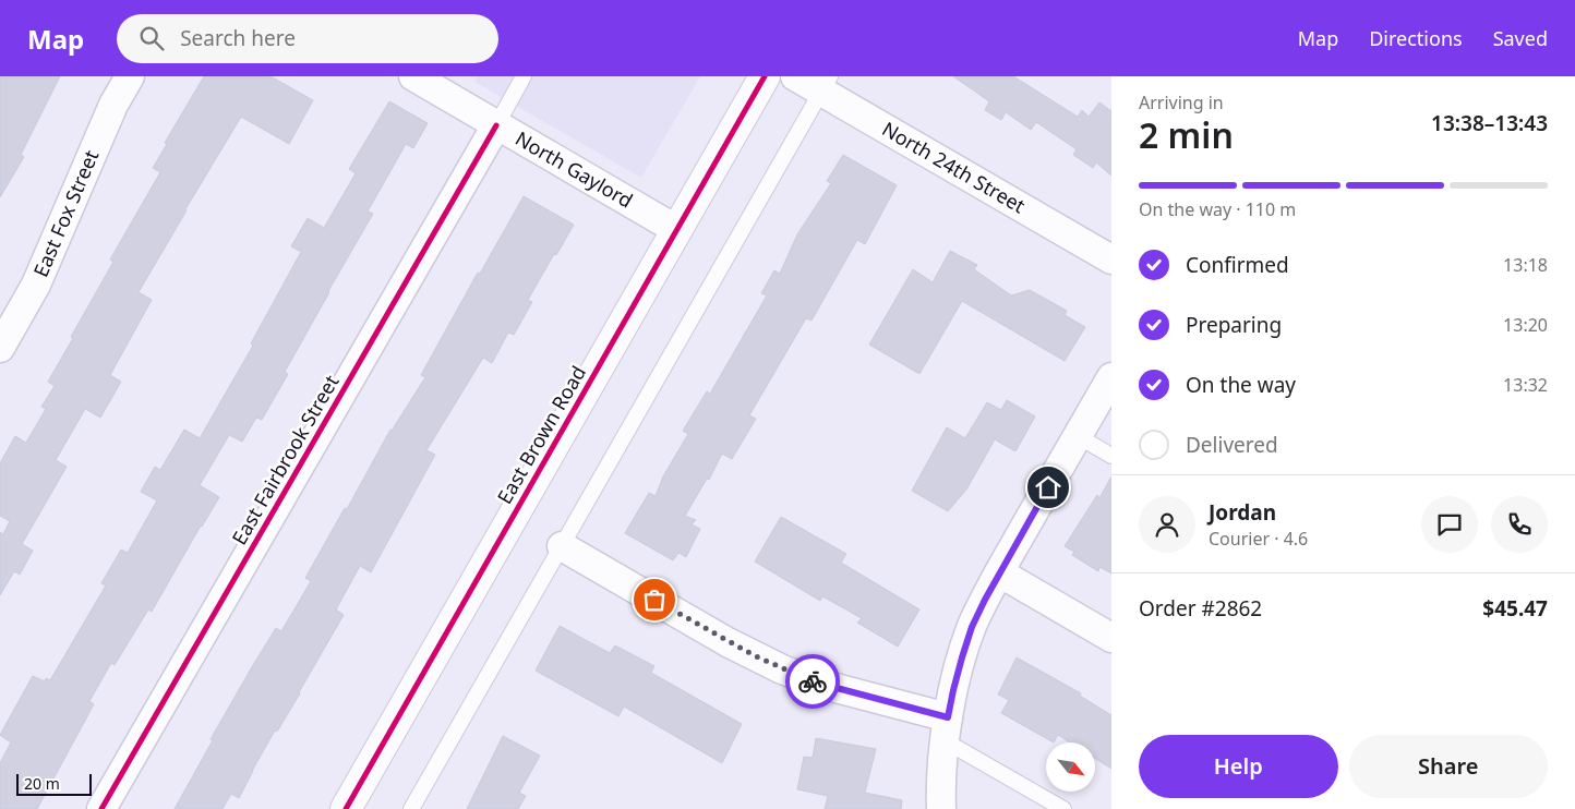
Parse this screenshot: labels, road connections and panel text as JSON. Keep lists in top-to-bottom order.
{
  "streets": {
    "main road": ["East Brown Road"],
    "street": [
      "North 24th Street",
      "North Gaylord",
      "East Fox Street",
      "East Fairbrook Street"
    ]
  },
  "crossings": [
    ["North Gaylord", "East Brown Road"],
    ["North Gaylord", "East Fairbrook Street"]
  ],
  "scale_bar": "20 m",
  "north": "bottom right",
  "page": {
    "header": "Map",
    "search": "Search here",
    "nav": ["Map", "Directions", "Saved"],
    "heading": ["2 min", "Arriving in", "13:38–13:43"],
    "panel": [
      "Jordan",
      "Courier · 4.6",
      "Order #2862",
      "$45.47"
    ],
    "bar": "On the way · 110 m",
    "list": [
      ["Confirmed", "13:18"],
      ["Preparing", "13:20"],
      ["On the way", "13:32"],
      "Delivered"
    ],
    "buttons": ["Help", "Share"],
    "scale": "20 m"
  }
}
